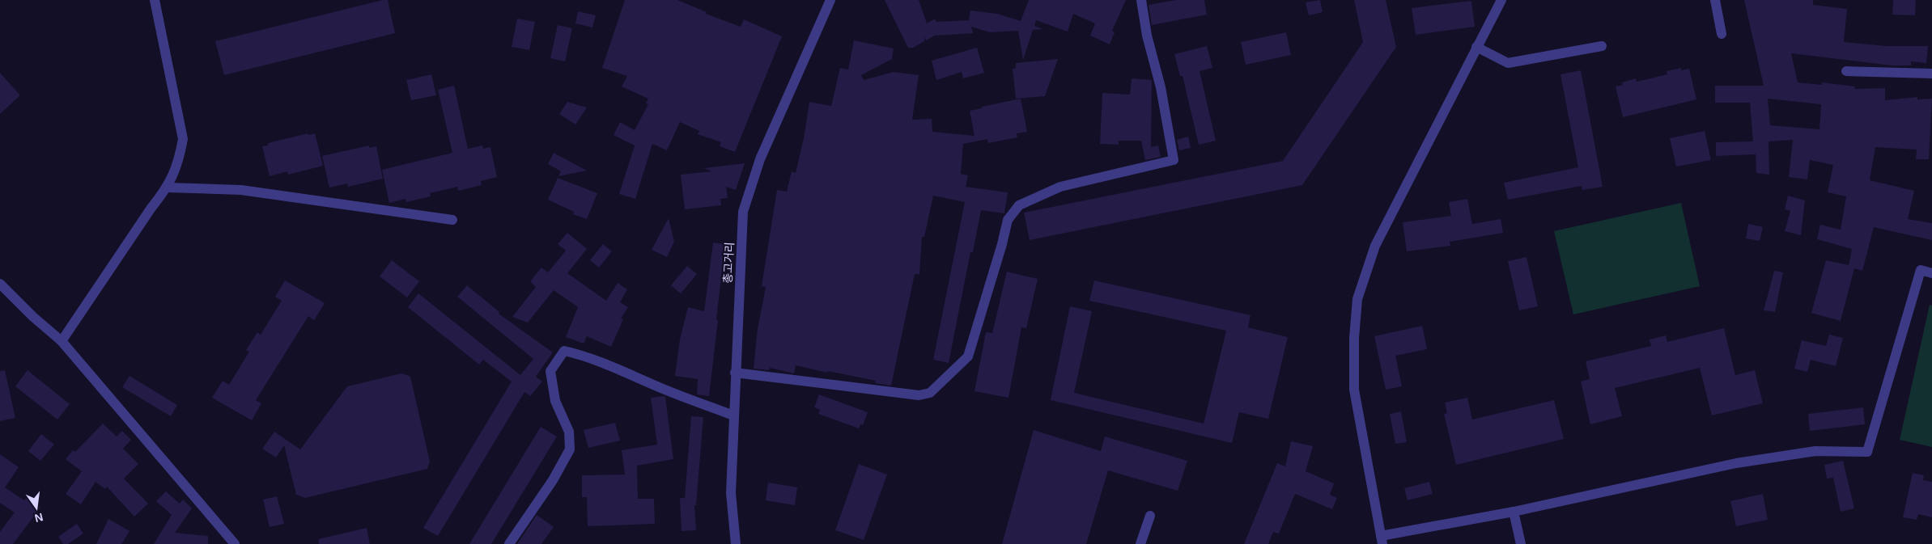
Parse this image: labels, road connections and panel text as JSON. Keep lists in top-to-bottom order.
{
  "streets": {
    "street": ["총고거리"]
  },
  "north": "bottom"
}
